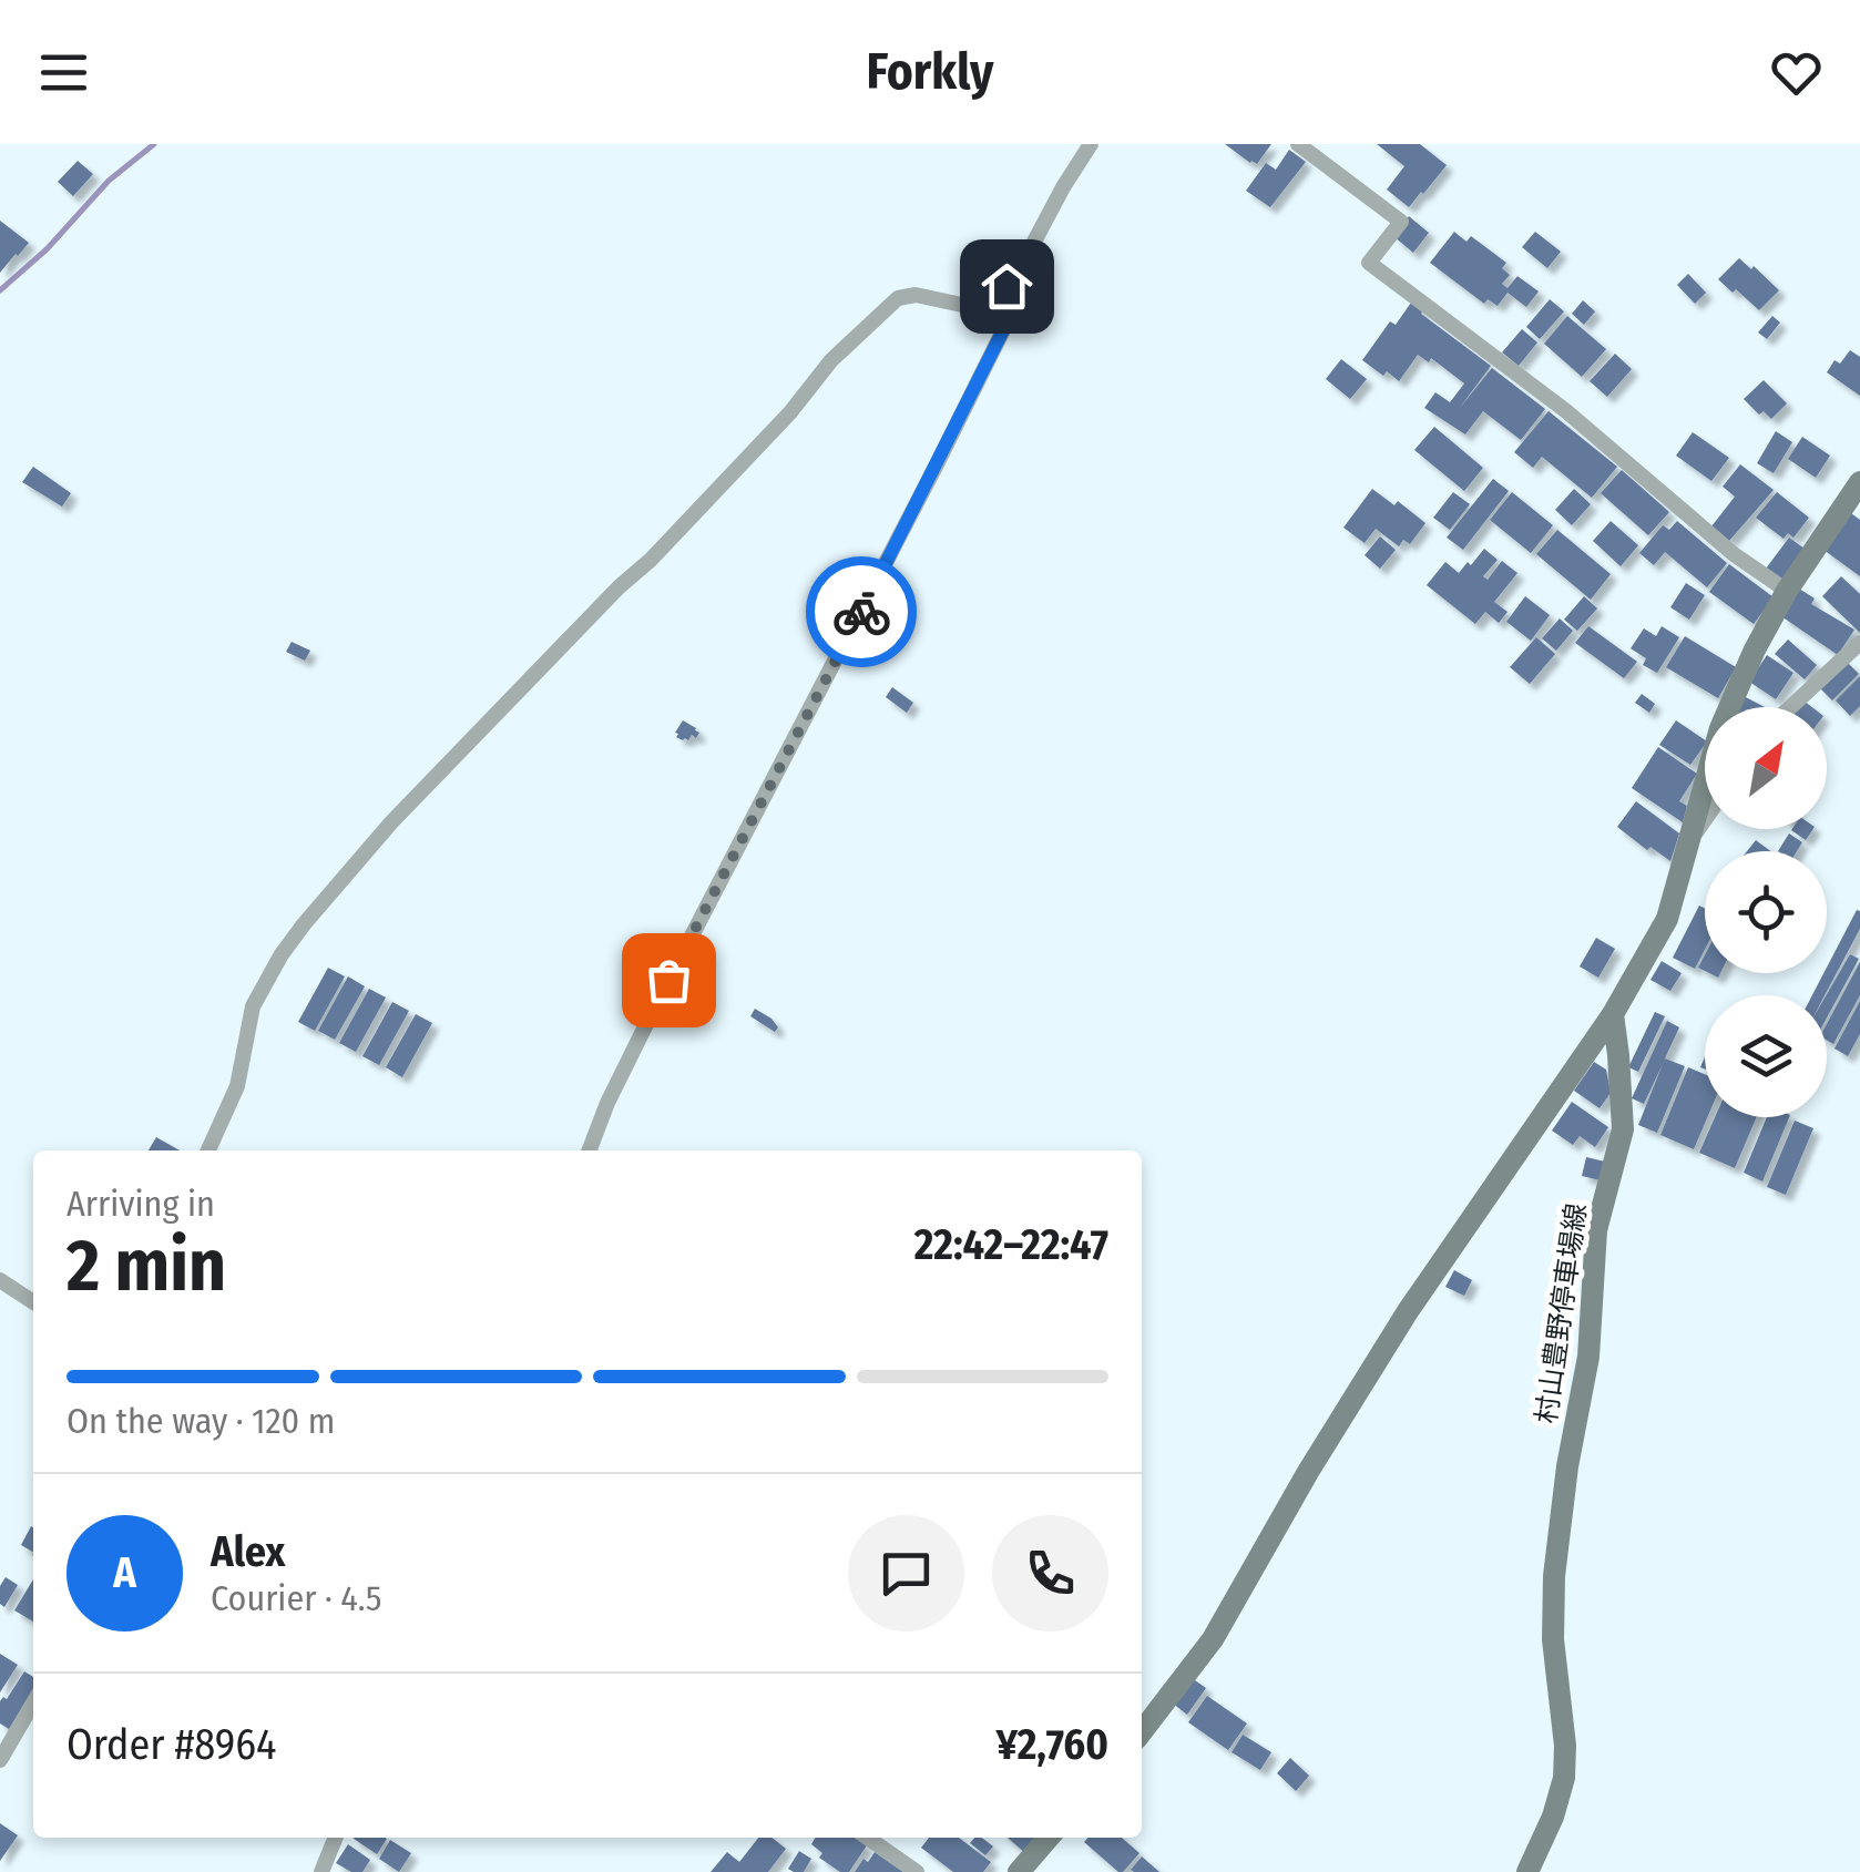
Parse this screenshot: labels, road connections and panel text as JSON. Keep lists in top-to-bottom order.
{
  "streets": {
    "main road": ["村山豊野停車場線"]
  },
  "north": "top right",
  "page": {
    "header": "Forkly",
    "heading": ["2 min", "Arriving in", "22:42–22:47"],
    "panel": [
      "Alex",
      "Courier · 4.5",
      "Order #8964",
      "¥2,760"
    ],
    "bar": "On the way · 120 m",
    "round": "A"
  }
}
